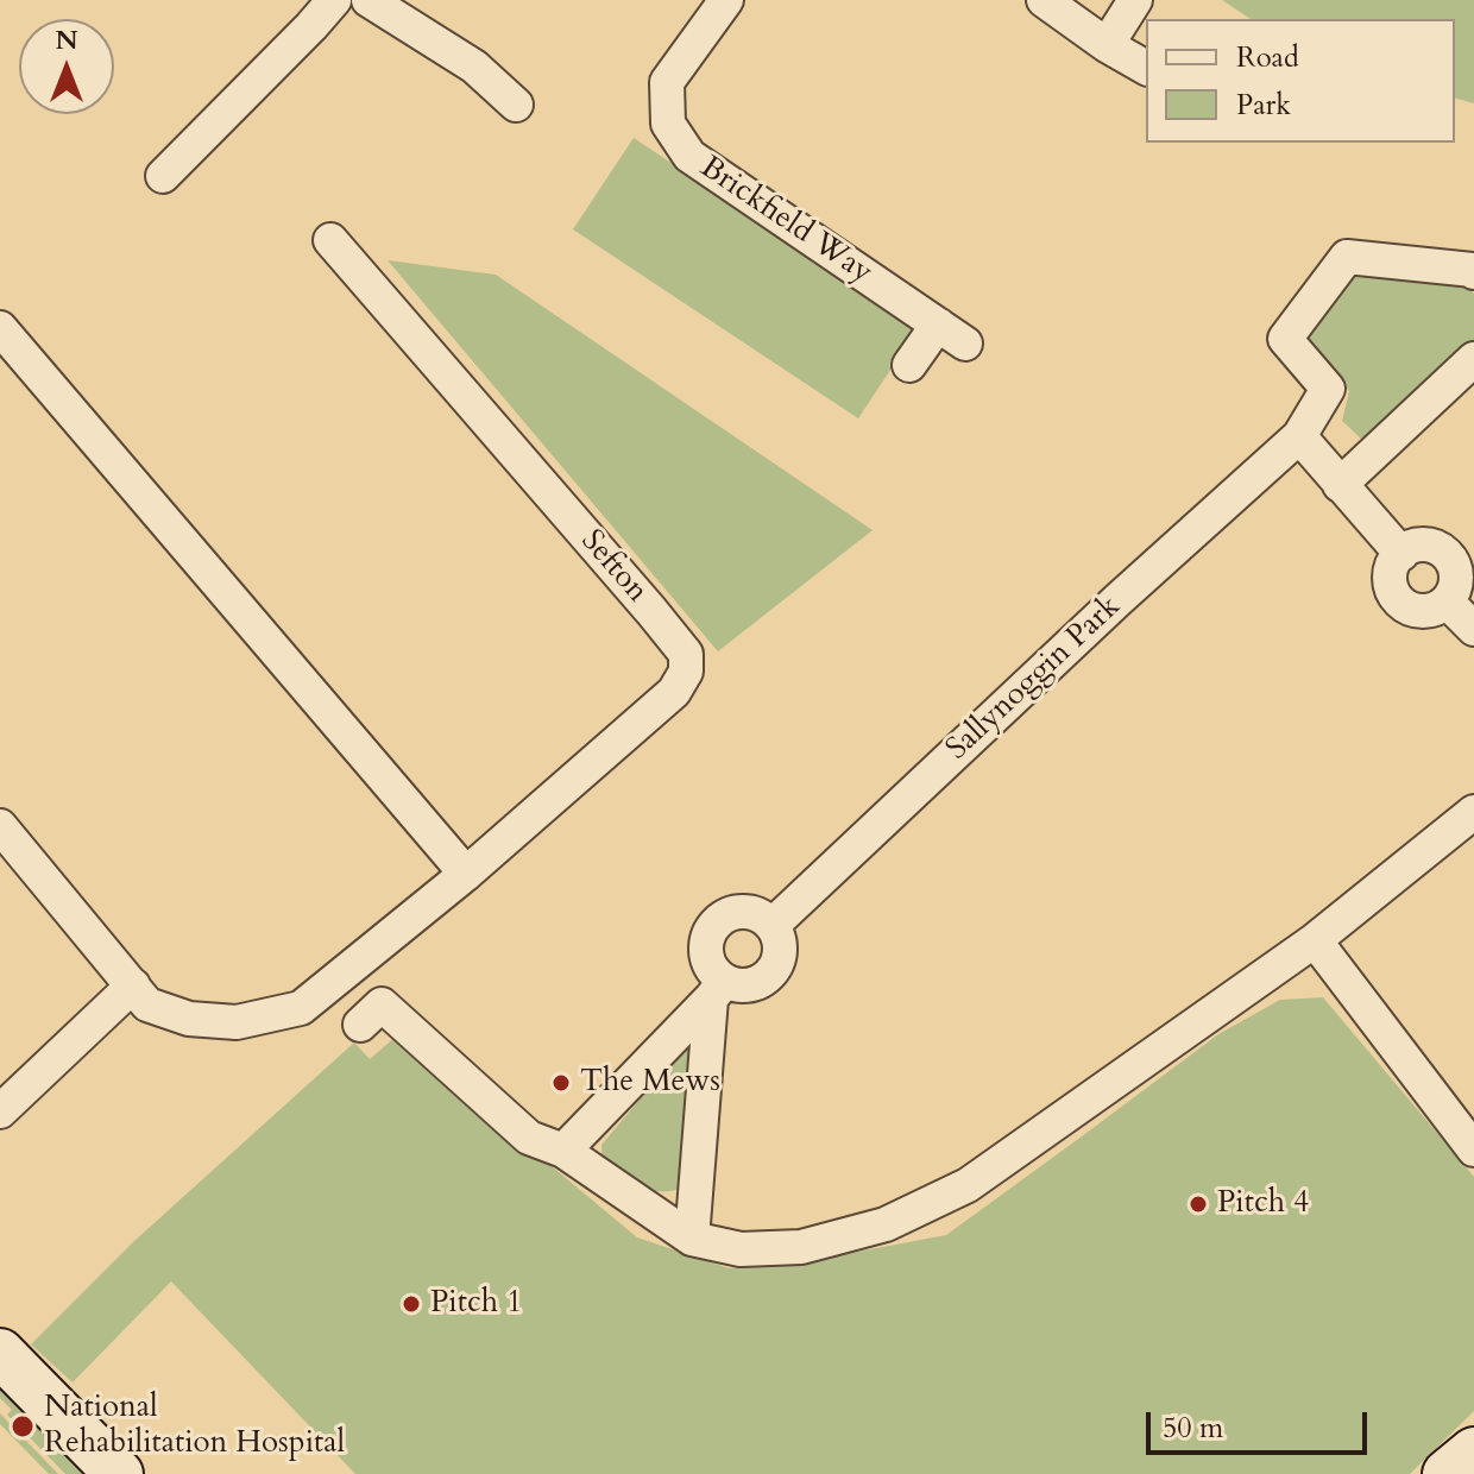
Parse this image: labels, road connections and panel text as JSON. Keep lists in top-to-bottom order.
{
  "streets": {
    "street": ["Brickfield Way", "Sefton", "Sallynoggin Park"]
  },
  "places": [
    "The Mews",
    "Pitch 4",
    "Pitch 1",
    "National Rehabilitation Hospital"
  ],
  "legend": ["Road", "Park"],
  "scale_bar": "50 m",
  "north": "top"
}
